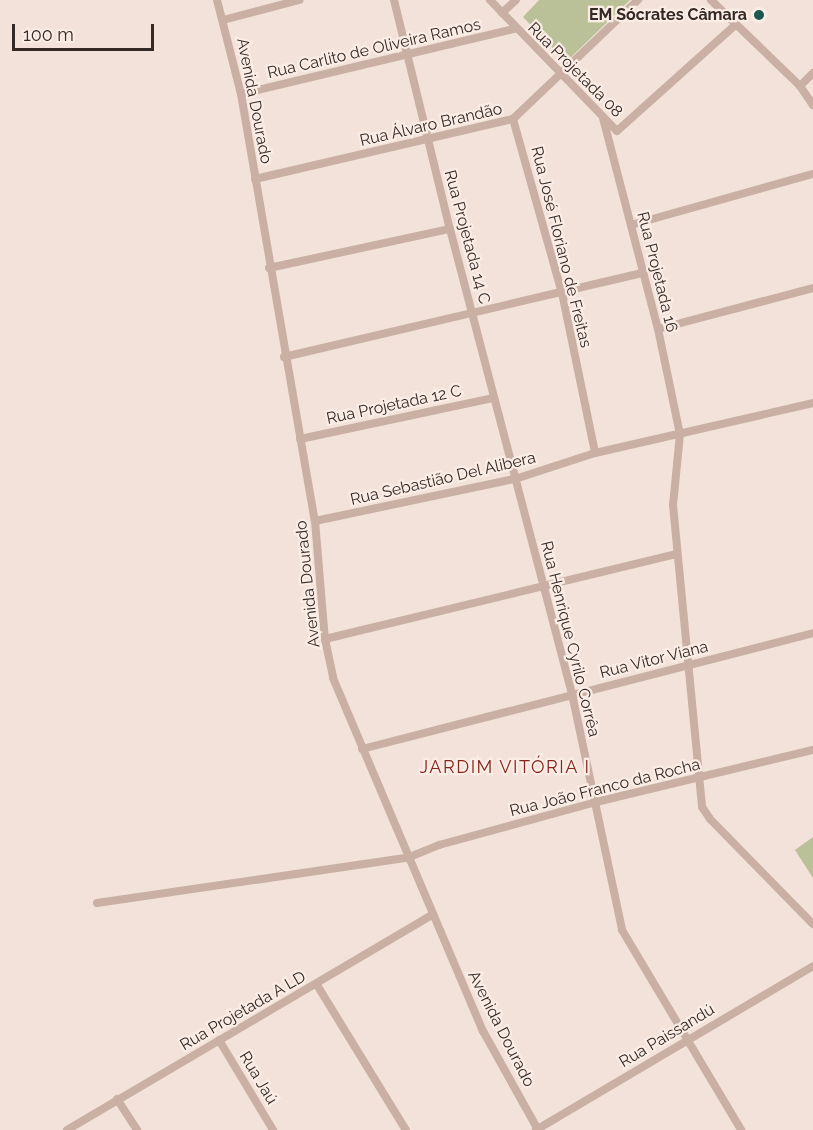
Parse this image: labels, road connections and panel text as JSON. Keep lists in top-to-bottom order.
{
  "streets": {
    "street": [
      "Rua Carlito de Oliveira Ramos",
      "Rua Projetada 08",
      "Avenida Dourado",
      "Rua Álvaro Brandão",
      "Rua Projetada 14 C",
      "Rua José Floriano de Freitas",
      "Rua Projetada 16",
      "Rua Projetada 12 C",
      "Rua Sebastião Del Alibera",
      "Rua Henrique Cyrilo Corrêa",
      "Rua Vitor Viana",
      "Rua João Franco da Rocha",
      "Rua Projetada A LD",
      "Rua Paissandú",
      "Rua Jaú"
    ]
  },
  "crossings": [
    ["Rua Carlito de Oliveira Ramos", "Rua Projetada 08"],
    ["Rua Carlito de Oliveira Ramos", "Avenida Dourado"],
    ["Rua Carlito de Oliveira Ramos", "Rua Projetada 14 C"],
    ["Rua Projetada 08", "Rua Álvaro Brandão"],
    ["Rua Projetada 08", "Rua Projetada 16"],
    ["Avenida Dourado", "Rua Álvaro Brandão"],
    ["Avenida Dourado", "Rua Projetada 12 C"],
    ["Avenida Dourado", "Rua Sebastião Del Alibera"],
    ["Avenida Dourado", "Rua Vitor Viana"],
    ["Avenida Dourado", "Rua João Franco da Rocha"],
    ["Avenida Dourado", "Rua Projetada A LD"],
    ["Avenida Dourado", "Rua Paissandú"],
    ["Rua Álvaro Brandão", "Rua Projetada 14 C"],
    ["Rua Álvaro Brandão", "Rua José Floriano de Freitas"],
    ["Rua Projetada 14 C", "Rua Projetada 12 C"],
    ["Rua Projetada 14 C", "Rua Sebastião Del Alibera"],
    ["Rua Projetada 14 C", "Rua Henrique Cyrilo Corrêa"],
    ["Rua José Floriano de Freitas", "Rua Sebastião Del Alibera"],
    ["Rua Projetada 16", "Rua Sebastião Del Alibera"],
    ["Rua Projetada 16", "Rua Vitor Viana"],
    ["Rua Projetada 16", "Rua João Franco da Rocha"],
    ["Rua Sebastião Del Alibera", "Rua Henrique Cyrilo Corrêa"],
    ["Rua Henrique Cyrilo Corrêa", "Rua Vitor Viana"],
    ["Rua Henrique Cyrilo Corrêa", "Rua João Franco da Rocha"],
    ["Rua Henrique Cyrilo Corrêa", "Rua Paissandú"],
    ["Rua Projetada A LD", "Rua Jaú"]
  ],
  "districts": ["JARDIM VITÓRIA I"],
  "places": ["EM Sócrates Câmara"],
  "scale_bar": "100 m"
}
